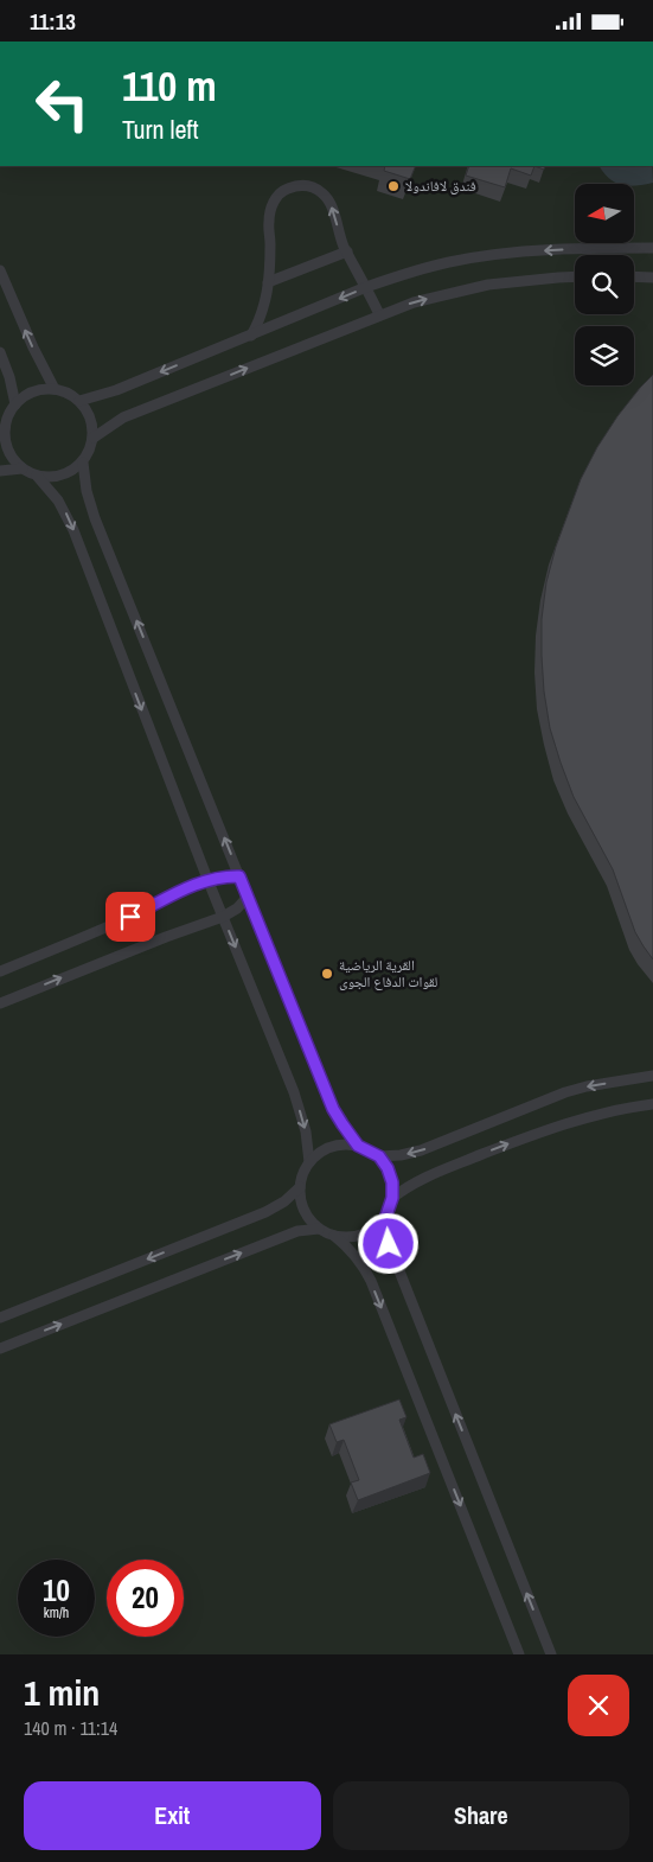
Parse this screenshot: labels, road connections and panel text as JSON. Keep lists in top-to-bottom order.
{
  "places": ["فندق لافاندولا", "القرية الرياضية لقوات الدفاع الجوى"],
  "north": "left",
  "page": {
    "status": "11:13",
    "turn": ["110 m", "Turn left"],
    "speed": "10 km/h",
    "limit": "20",
    "heading": ["1 min", "140 m · 11:14"],
    "buttons": ["Exit", "Share"]
  }
}
